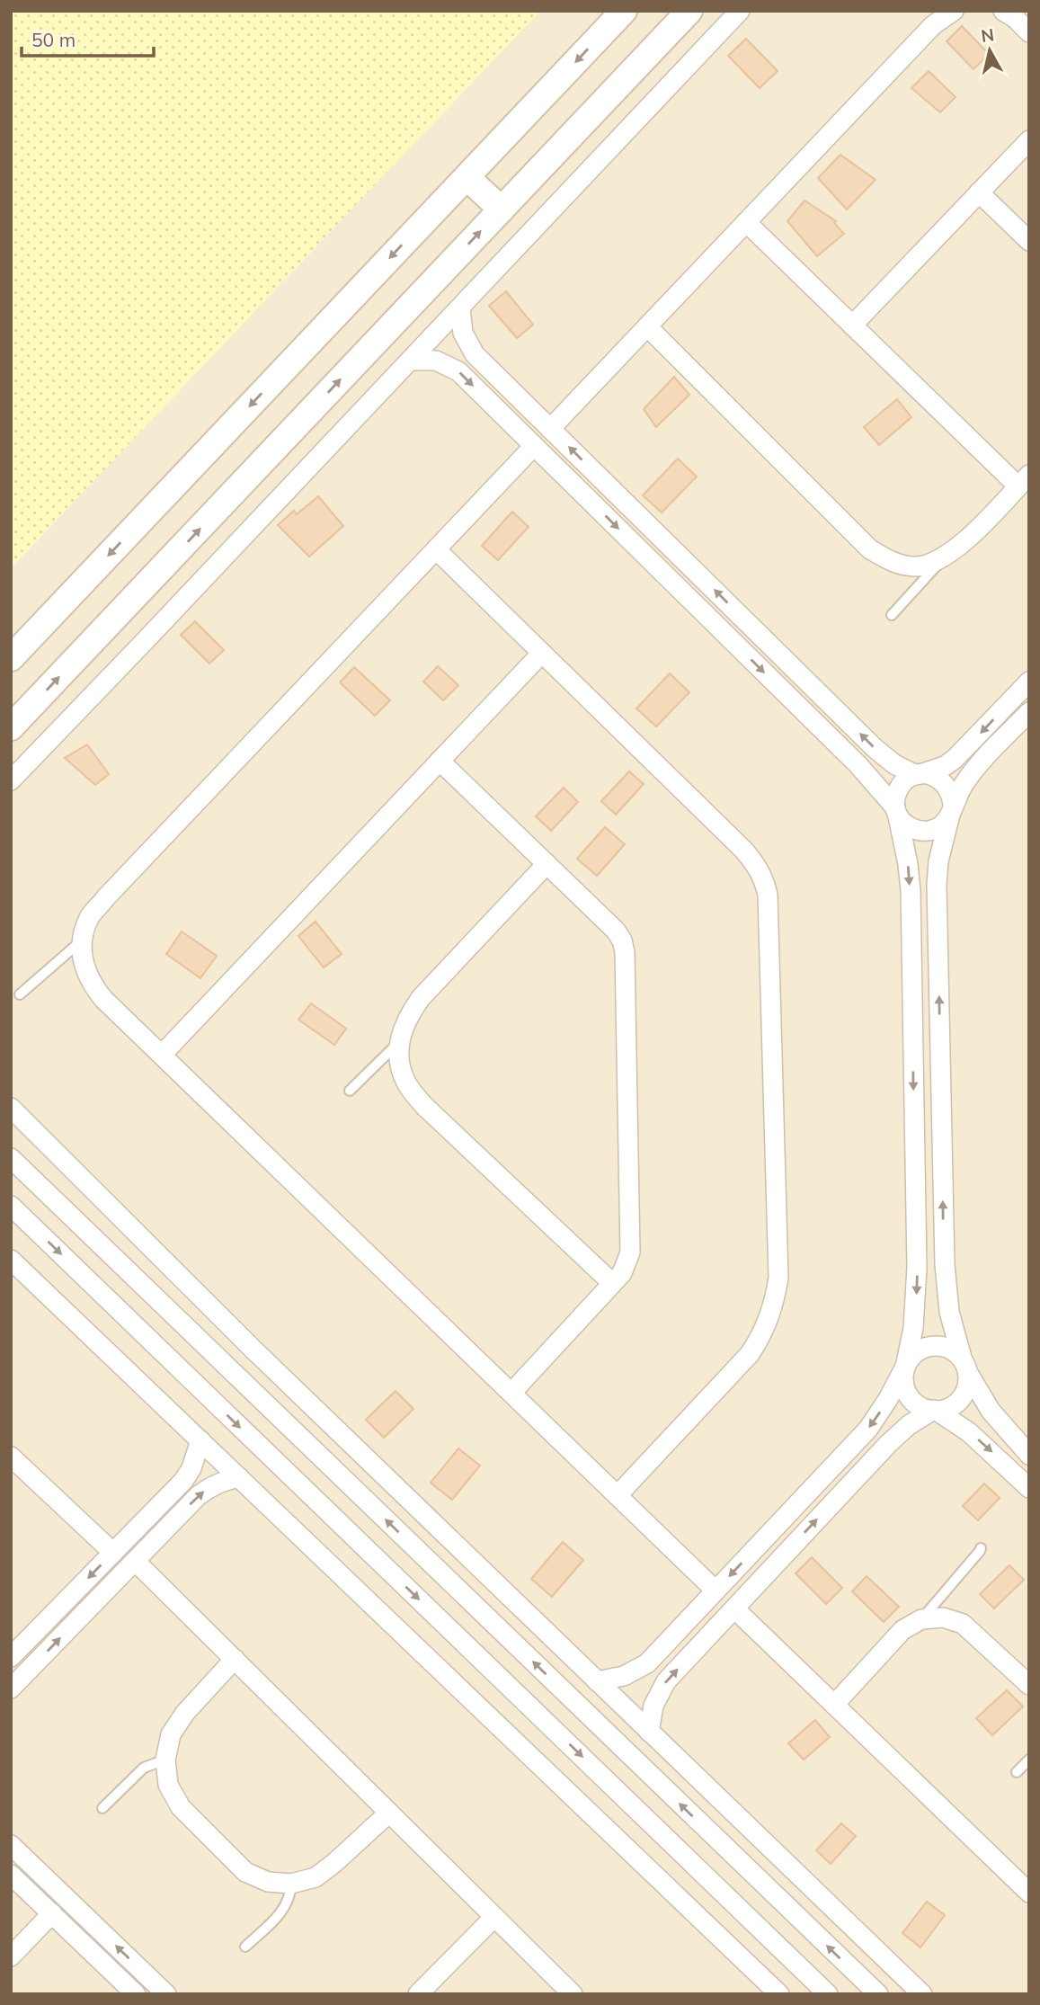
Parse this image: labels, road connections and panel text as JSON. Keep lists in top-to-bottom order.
{
  "scale_bar": "50 m",
  "north": "top"
}
